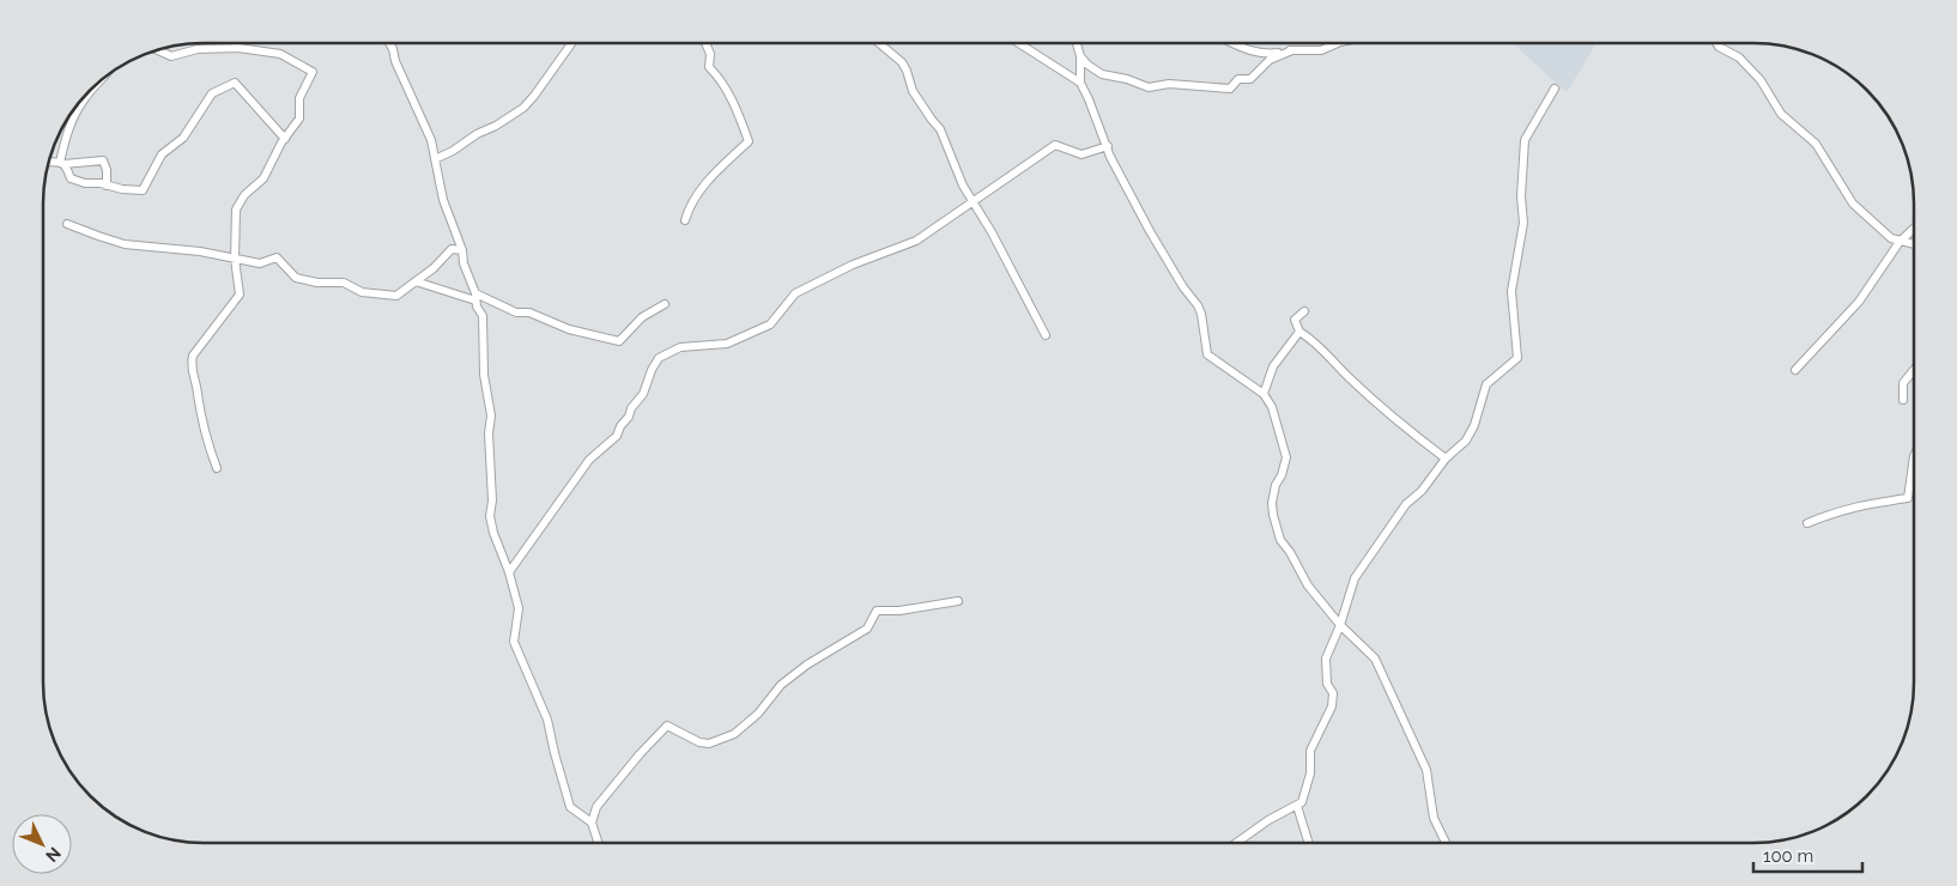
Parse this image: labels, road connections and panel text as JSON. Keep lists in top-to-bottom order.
{
  "scale_bar": "100 m",
  "north": "bottom right"
}
